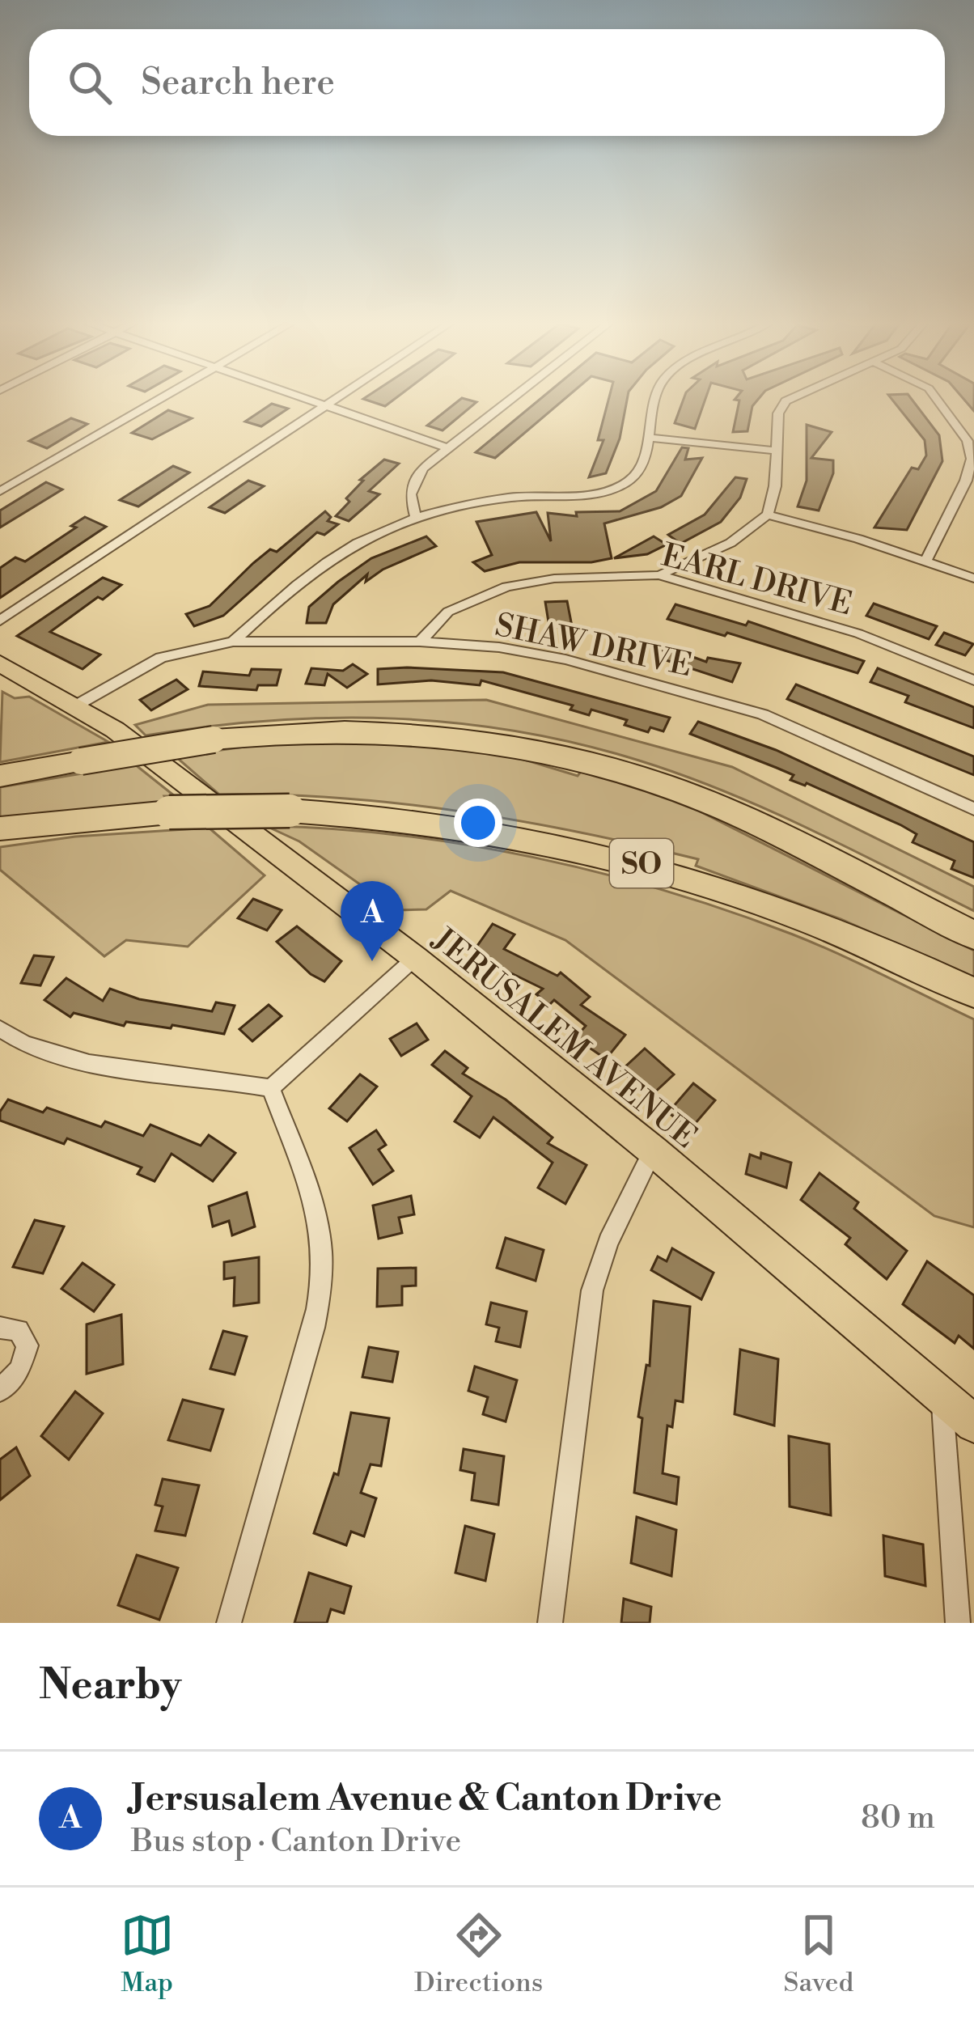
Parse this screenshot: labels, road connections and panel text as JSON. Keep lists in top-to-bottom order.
{
  "streets": {
    "highway": ["SO"],
    "main road": ["JERUSALEM AVENUE"],
    "street": ["EARL DRIVE", "SHAW DRIVE"]
  },
  "crossings": [
    ["EARL DRIVE", "SHAW DRIVE"],
    ["SHAW DRIVE", "JERUSALEM AVENUE"]
  ],
  "page": {
    "search": "Search here",
    "pins": "A",
    "heading": "Nearby",
    "list": [
      {
        "mark": "A",
        "name": "Jersusalem Avenue & Canton Drive",
        "note": "Bus stop · Canton Drive",
        "value": "80 m"
      }
    ],
    "nav": ["Map", "Directions", "Saved"]
  }
}
